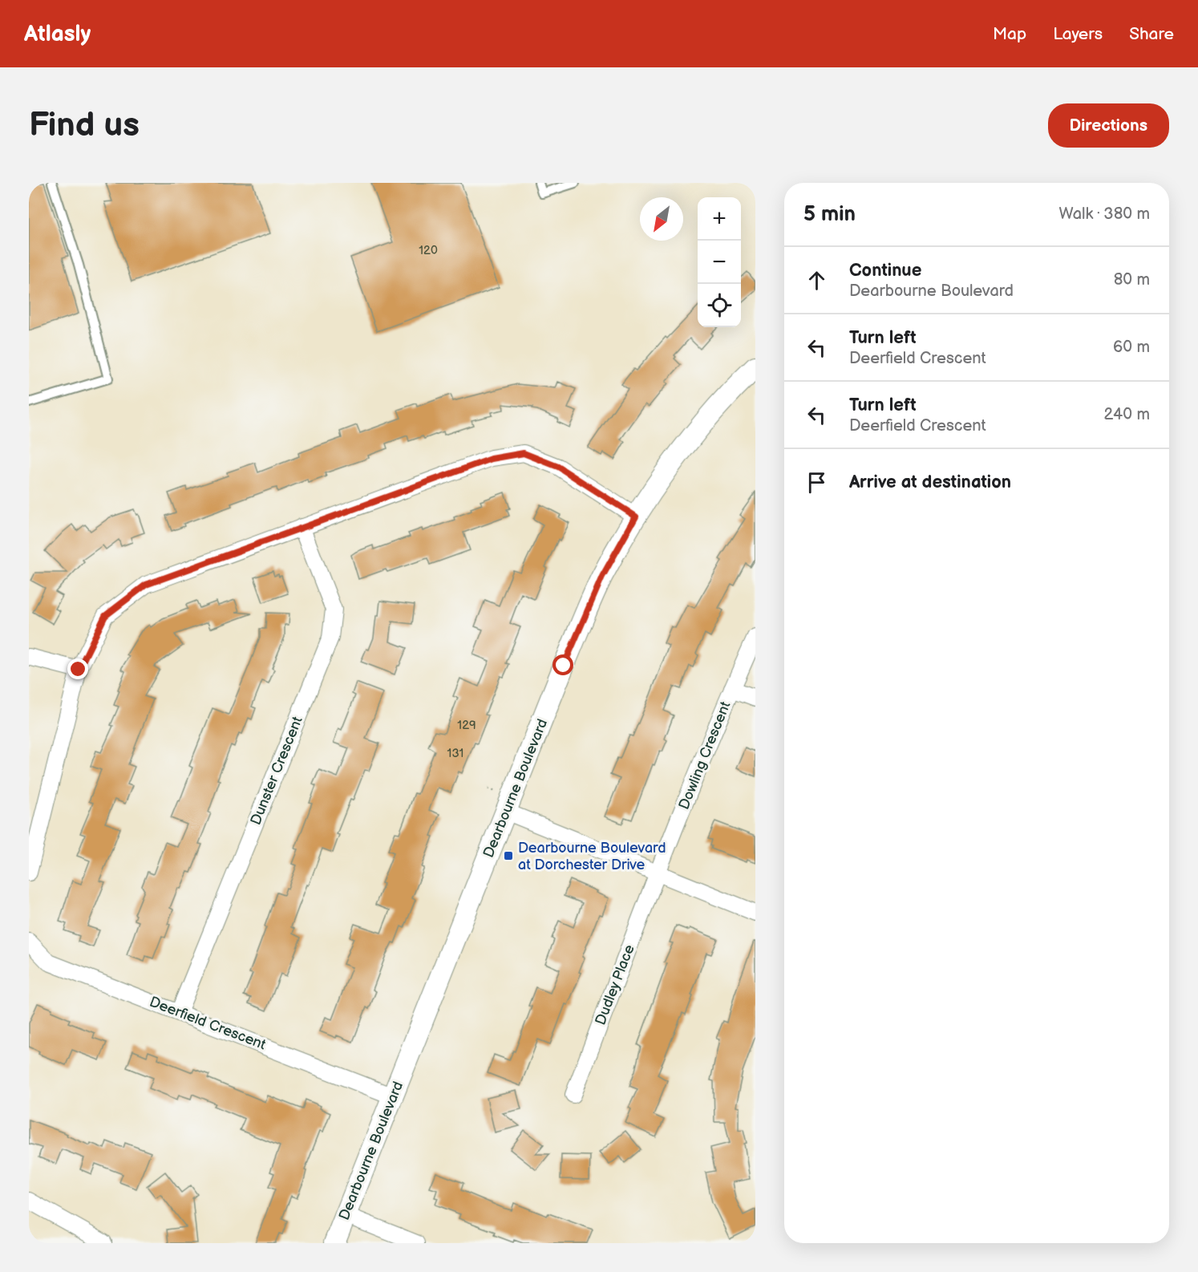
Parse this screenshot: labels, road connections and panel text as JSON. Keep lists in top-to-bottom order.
{
  "streets": {
    "street": [
      "Dowling Crescent",
      "Dunster Crescent",
      "Dearbourne Boulevard",
      "Dudley Place",
      "Deerfield Crescent"
    ]
  },
  "crossings": [
    ["Dowling Crescent", "Dudley Place"],
    ["Dunster Crescent", "Deerfield Crescent"],
    ["Dearbourne Boulevard", "Deerfield Crescent"]
  ],
  "places": {
    "transit": ["Dearbourne Boulevard at Dorchester Drive"]
  },
  "house_numbers": ["120", "129", "131"],
  "north": "bottom left",
  "page": {
    "header": "Atlasly",
    "nav": ["Map", "Layers", "Share"],
    "buttons": "Directions",
    "title": "Find us",
    "heading": ["5 min", "Walk · 380 m"],
    "map_buttons": ["+", "−"],
    "list": [
      ["Continue", "Dearbourne Boulevard", "80 m"],
      ["Turn left", "Deerfield Crescent", "60 m"],
      ["Turn left", "Deerfield Crescent", "240 m"],
      "Arrive at destination"
    ]
  }
}
